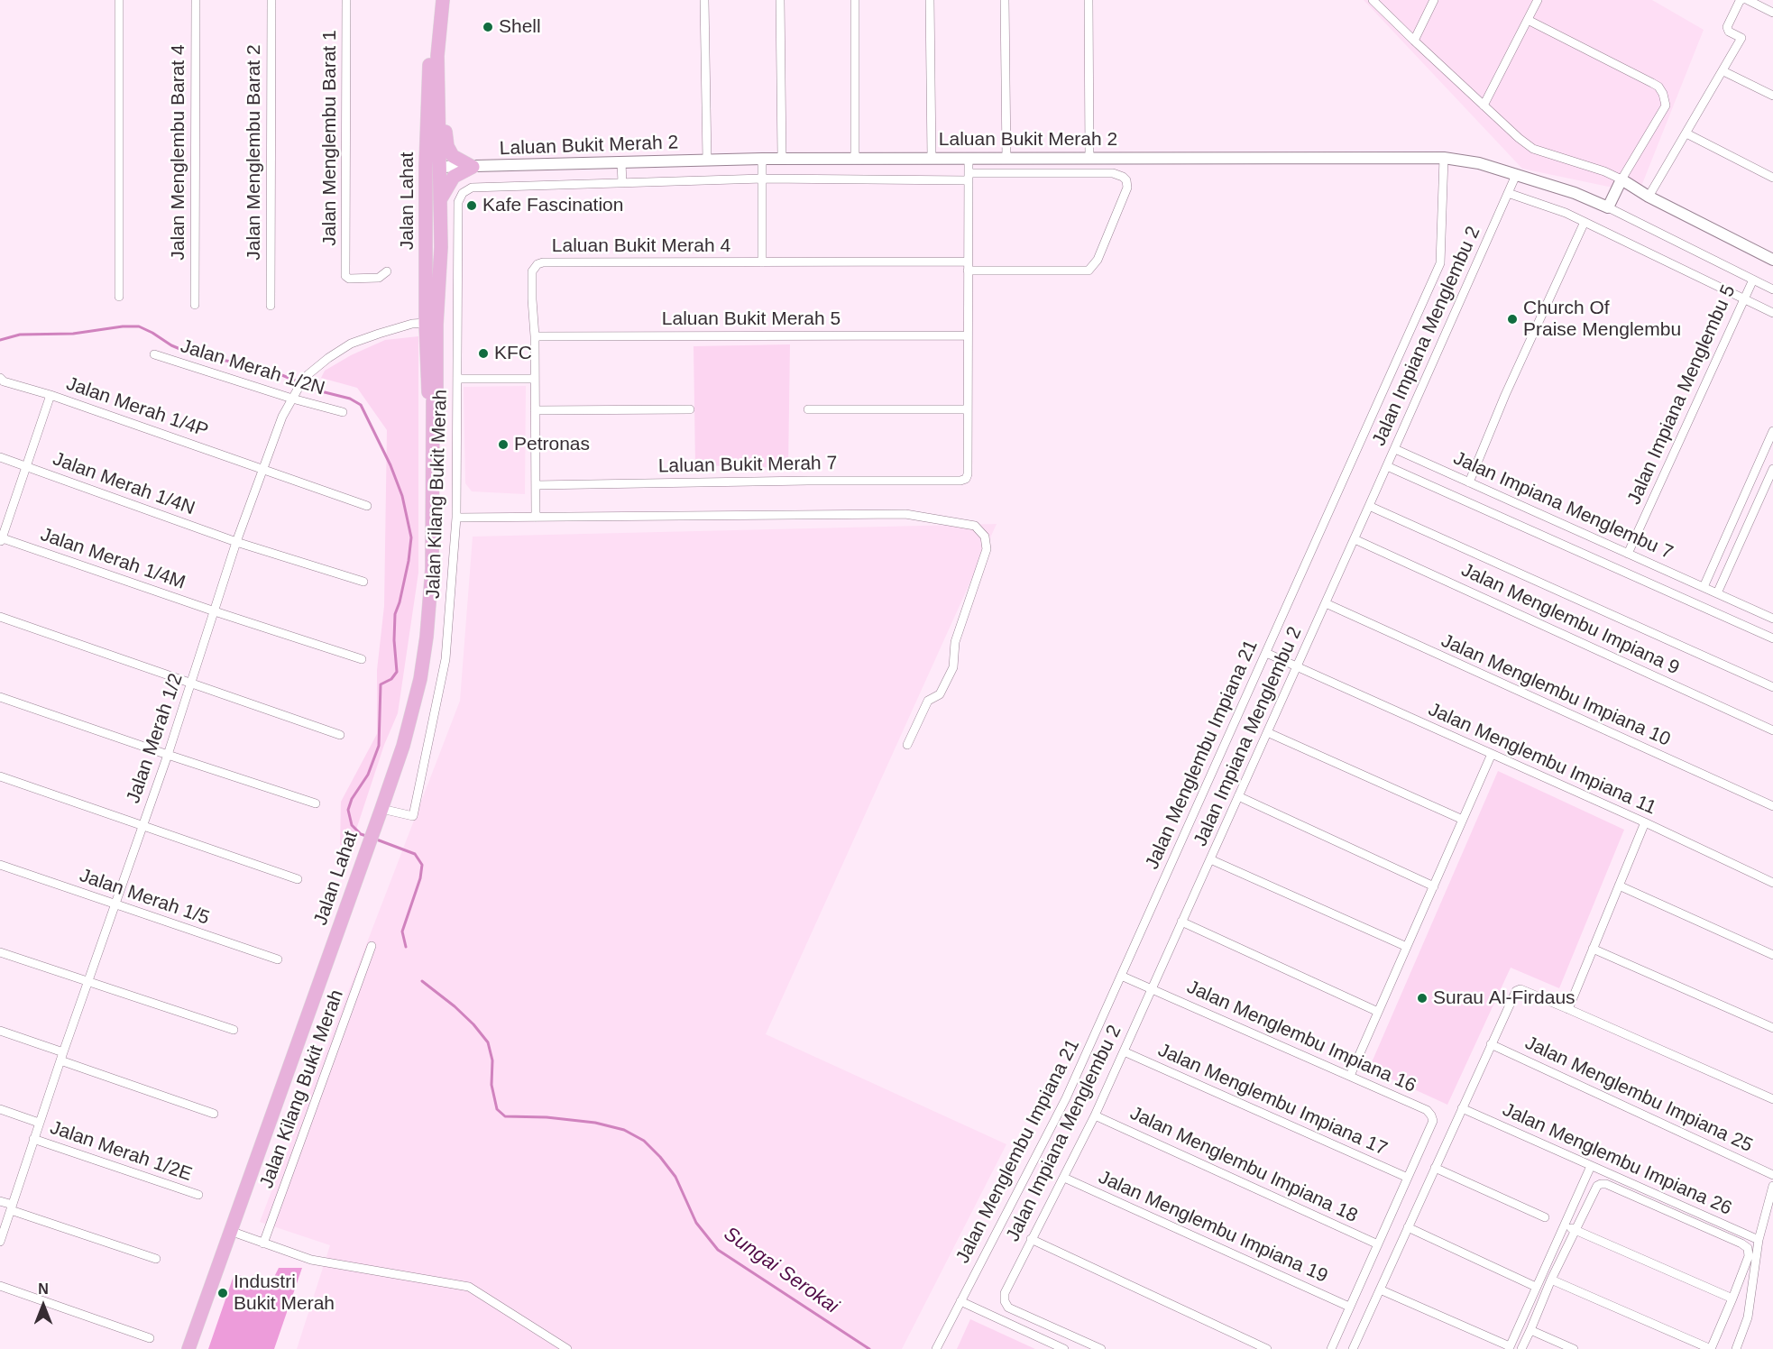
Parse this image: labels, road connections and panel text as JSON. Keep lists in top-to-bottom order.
{
  "streets": {
    "main road": ["Jalan Lahat"],
    "street": [
      "Jalan Menglembu Barat 1",
      "Laluan Bukit Merah 2",
      "Jalan Menglembu Barat 4",
      "Jalan Menglembu Barat 2",
      "Laluan Bukit Merah 4",
      "Laluan Bukit Merah 5",
      "Jalan Impiana Menglembu 2",
      "Jalan Merah 1/2N",
      "Jalan Impiana Menglembu 5",
      "Jalan Merah 1/4P",
      "Laluan Bukit Merah 7",
      "Jalan Merah 1/4N",
      "Jalan Kilang Bukit Merah",
      "Jalan Impiana Menglembu 7",
      "Jalan Merah 1/4M",
      "Jalan Menglembu Impiana 9",
      "Jalan Menglembu Impiana 10",
      "Jalan Merah 1/2",
      "Jalan Menglembu Impiana 21",
      "Jalan Menglembu Impiana 11",
      "Jalan Merah 1/5",
      "Jalan Menglembu Impiana 16",
      "Jalan Menglembu Impiana 25",
      "Jalan Menglembu Impiana 17",
      "Jalan Merah 1/2E",
      "Jalan Menglembu Impiana 26",
      "Jalan Menglembu Impiana 18",
      "Jalan Menglembu Impiana 19"
    ]
  },
  "crossings": [
    ["Laluan Bukit Merah 2", "Jalan Lahat"],
    ["Laluan Bukit Merah 2", "Laluan Bukit Merah 4"],
    ["Laluan Bukit Merah 2", "Jalan Impiana Menglembu 2"],
    ["Laluan Bukit Merah 2", "Jalan Kilang Bukit Merah"],
    ["Laluan Bukit Merah 2", "Jalan Menglembu Impiana 21"],
    ["Jalan Lahat", "Jalan Kilang Bukit Merah"],
    ["Jalan Lahat", "Jalan Merah 1/2"],
    ["Laluan Bukit Merah 4", "Laluan Bukit Merah 5"],
    ["Laluan Bukit Merah 4", "Laluan Bukit Merah 7"],
    ["Jalan Impiana Menglembu 2", "Jalan Impiana Menglembu 7"],
    ["Jalan Impiana Menglembu 2", "Jalan Menglembu Impiana 9"],
    ["Jalan Impiana Menglembu 2", "Jalan Menglembu Impiana 10"],
    ["Jalan Impiana Menglembu 2", "Jalan Menglembu Impiana 11"],
    ["Jalan Impiana Menglembu 2", "Jalan Menglembu Impiana 16"],
    ["Jalan Impiana Menglembu 2", "Jalan Menglembu Impiana 17"],
    ["Jalan Impiana Menglembu 2", "Jalan Menglembu Impiana 18"],
    ["Jalan Impiana Menglembu 2", "Jalan Menglembu Impiana 19"],
    ["Jalan Merah 1/2N", "Jalan Merah 1/2"],
    ["Jalan Impiana Menglembu 5", "Jalan Impiana Menglembu 7"],
    ["Jalan Merah 1/4P", "Jalan Merah 1/2"],
    ["Jalan Merah 1/4N", "Jalan Merah 1/2"],
    ["Jalan Merah 1/4M", "Jalan Merah 1/2"],
    ["Jalan Merah 1/2", "Jalan Merah 1/5"],
    ["Jalan Merah 1/2", "Jalan Merah 1/2E"],
    ["Jalan Menglembu Impiana 21", "Jalan Menglembu Impiana 11"],
    ["Jalan Menglembu Impiana 21", "Jalan Menglembu Impiana 16"],
    ["Jalan Menglembu Impiana 16", "Jalan Menglembu Impiana 17"]
  ],
  "water": ["Sungai Serokai"],
  "places": [
    "Shell",
    "Kafe Fascination",
    "Church Of Praise Menglembu",
    "KFC",
    "Petronas",
    "Surau Al-Firdaus",
    "Industri Bukit Merah"
  ],
  "north": "top"
}
